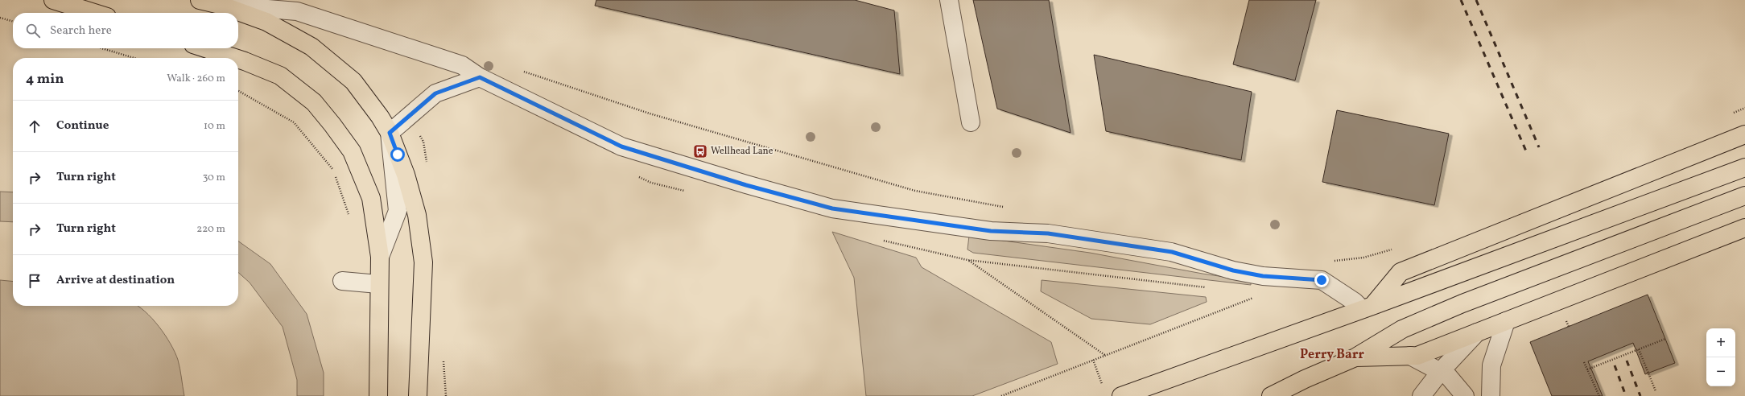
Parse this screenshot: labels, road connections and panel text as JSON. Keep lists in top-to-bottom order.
{
  "districts": ["Perry Barr"],
  "places": {
    "bus stop": ["Wellhead Lane"]
  },
  "page": {
    "search": "Search here",
    "heading": ["4 min", "Walk · 260 m"],
    "list": [
      ["Continue", "10 m"],
      ["Turn right", "30 m"],
      ["Turn right", "220 m"],
      "Arrive at destination"
    ],
    "map_buttons": ["+", "−"]
  }
}
